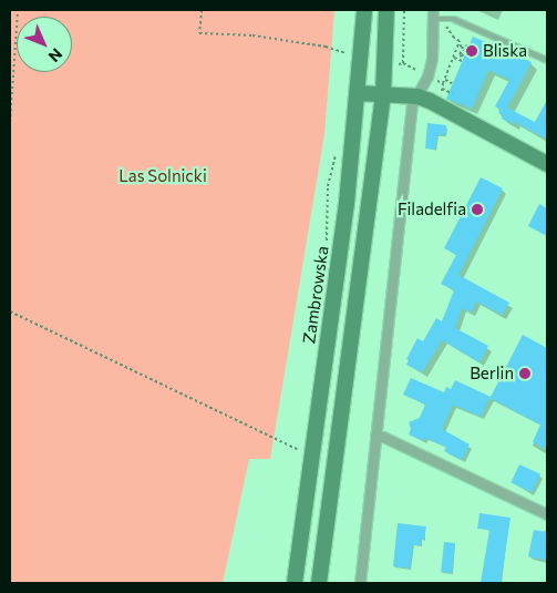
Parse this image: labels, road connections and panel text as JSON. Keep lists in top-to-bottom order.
{
  "streets": {
    "main road": ["Zambrowska"]
  },
  "parks": ["Las Solnicki"],
  "places": ["Bliska", "Filadelfia", "Berlin"],
  "north": "bottom right"
}
